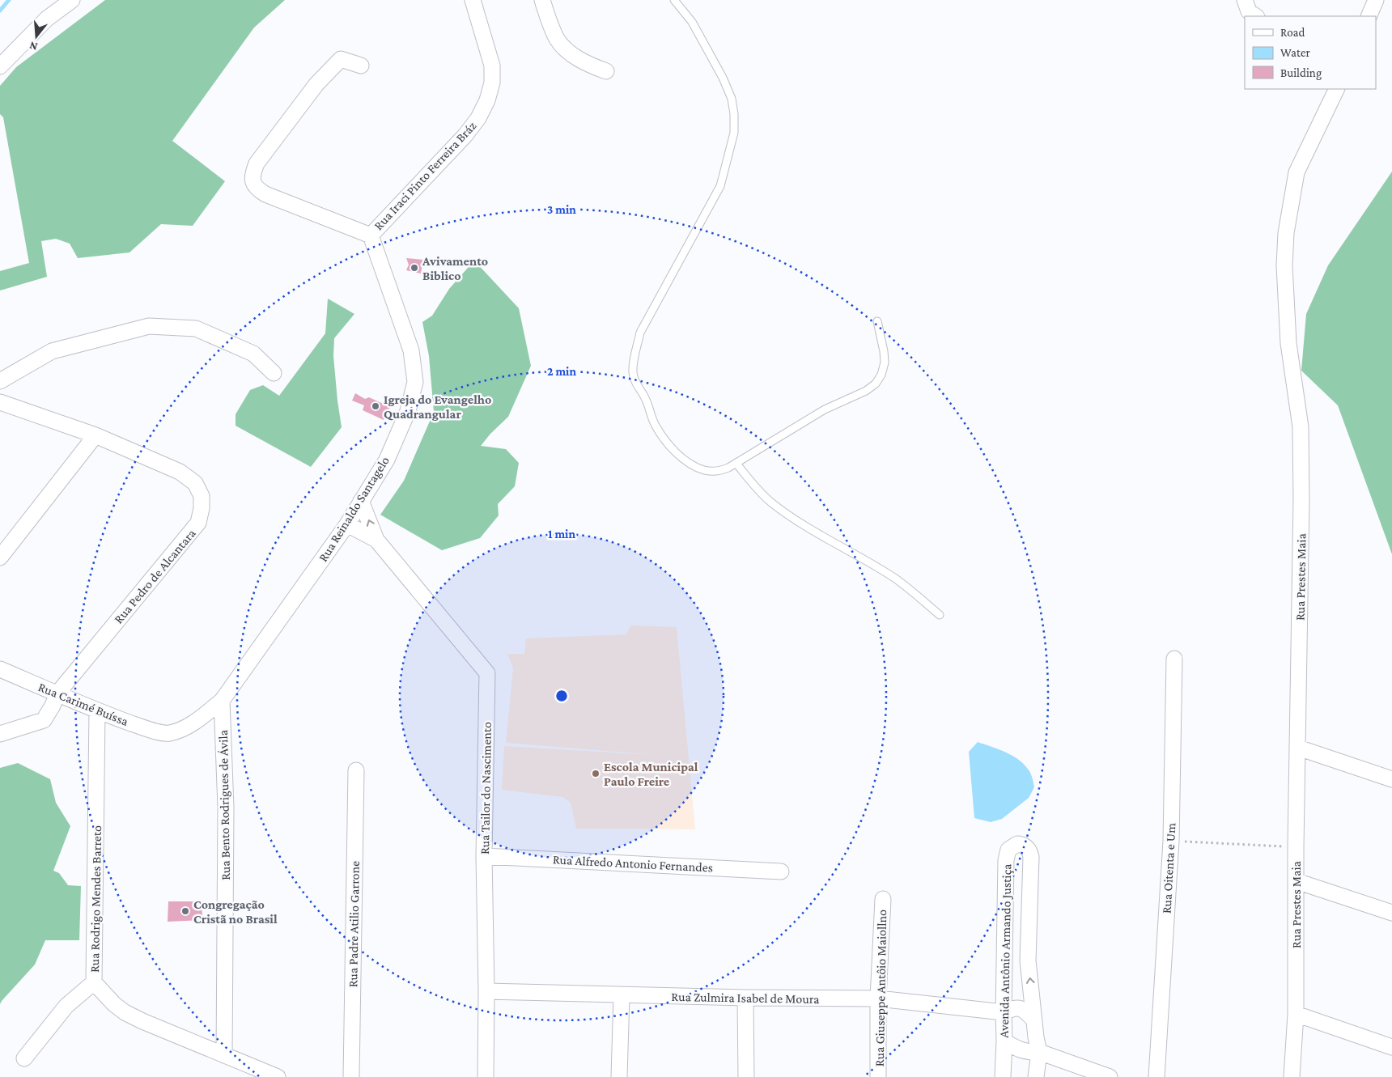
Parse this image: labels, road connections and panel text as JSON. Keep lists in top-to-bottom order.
{
  "streets": {
    "street": [
      "Rua Iraci Pinto Ferreira Bráz",
      "Rua Reinaldo Santagelo",
      "Rua Pedro de Alcantara",
      "Rua Prestes Maia",
      "Rua Carimé Buíssa",
      "Rua Tailor do Nascimento",
      "Rua Bento Rodrigues de Ávila",
      "Rua Alfredo Antonio Fernandes",
      "Rua Oitenta e Um",
      "Rua Rodrigo Mendes Barreto",
      "Rua Padre Atilio Garrone",
      "Avenida Antônio Armando Justiça",
      "Rua Giuseppe Antôio Maiollno",
      "Rua Zulmira Isabel de Moura"
    ]
  },
  "crossings": [
    ["Rua Iraci Pinto Ferreira Bráz", "Rua Reinaldo Santagelo"],
    ["Rua Reinaldo Santagelo", "Rua Carimé Buíssa"],
    ["Rua Reinaldo Santagelo", "Rua Tailor do Nascimento"],
    ["Rua Reinaldo Santagelo", "Rua Bento Rodrigues de Ávila"],
    ["Rua Pedro de Alcantara", "Rua Carimé Buíssa"],
    ["Rua Carimé Buíssa", "Rua Rodrigo Mendes Barreto"],
    ["Rua Tailor do Nascimento", "Rua Alfredo Antonio Fernandes"],
    ["Rua Tailor do Nascimento", "Rua Zulmira Isabel de Moura"],
    ["Avenida Antônio Armando Justiça", "Rua Zulmira Isabel de Moura"],
    ["Rua Giuseppe Antôio Maiollno", "Rua Zulmira Isabel de Moura"]
  ],
  "places": [
    "Avivamento Biblico",
    "Igreja do Evangelho Quadrangular",
    "Escola Municipal Paulo Freire",
    "Congregação Cristã no Brasil"
  ],
  "legend": ["Road", "Water", "Building"],
  "north": "bottom",
  "rings": ["3 min", "2 min", "1 min"]
}
